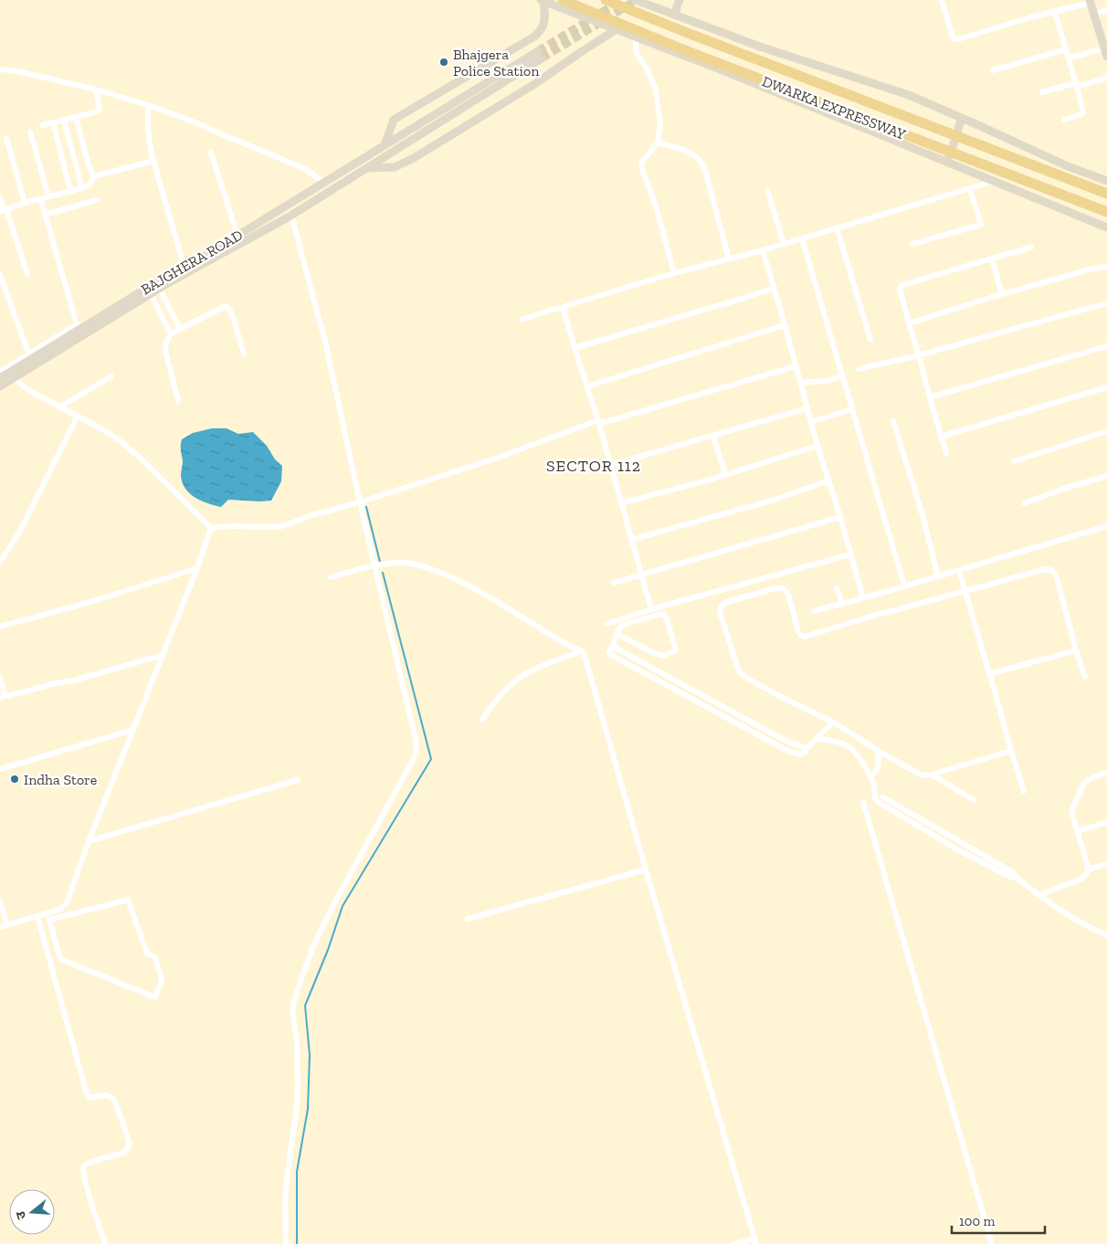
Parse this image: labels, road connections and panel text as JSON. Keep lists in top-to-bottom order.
{
  "streets": {
    "highway": ["DWARKA EXPRESSWAY"],
    "street": ["BAJGHERA ROAD"]
  },
  "districts": ["SECTOR 112"],
  "places": ["Bhajgera Police Station", "Indha Store"],
  "scale_bar": "100 m",
  "north": "left"
}
